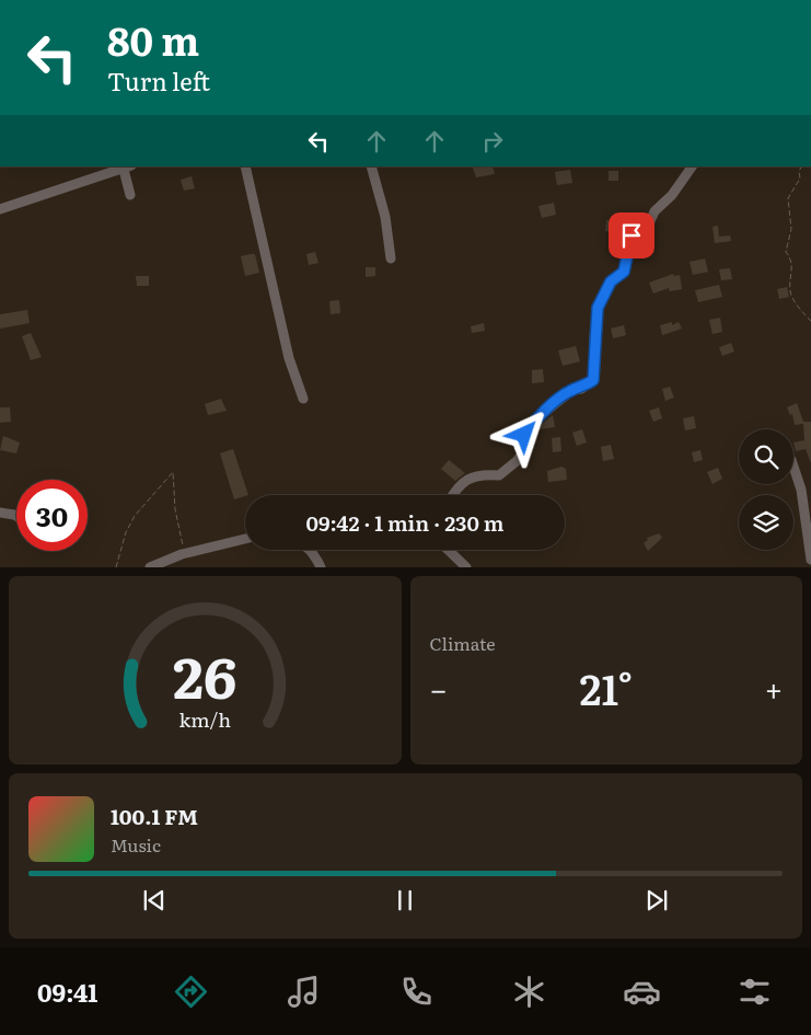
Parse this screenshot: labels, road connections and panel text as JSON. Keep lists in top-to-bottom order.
{
  "page": {
    "turn": ["80 m", "Turn left"],
    "limit": "30",
    "trip": "09:42 · 1 min · 230 m",
    "tile": "Climate",
    "heat": ["−", "21°", "+"],
    "song": ["100.1 FM", "Music"],
    "tabs": "09:41",
    "gauge": ["26", "km/h"]
  }
}
